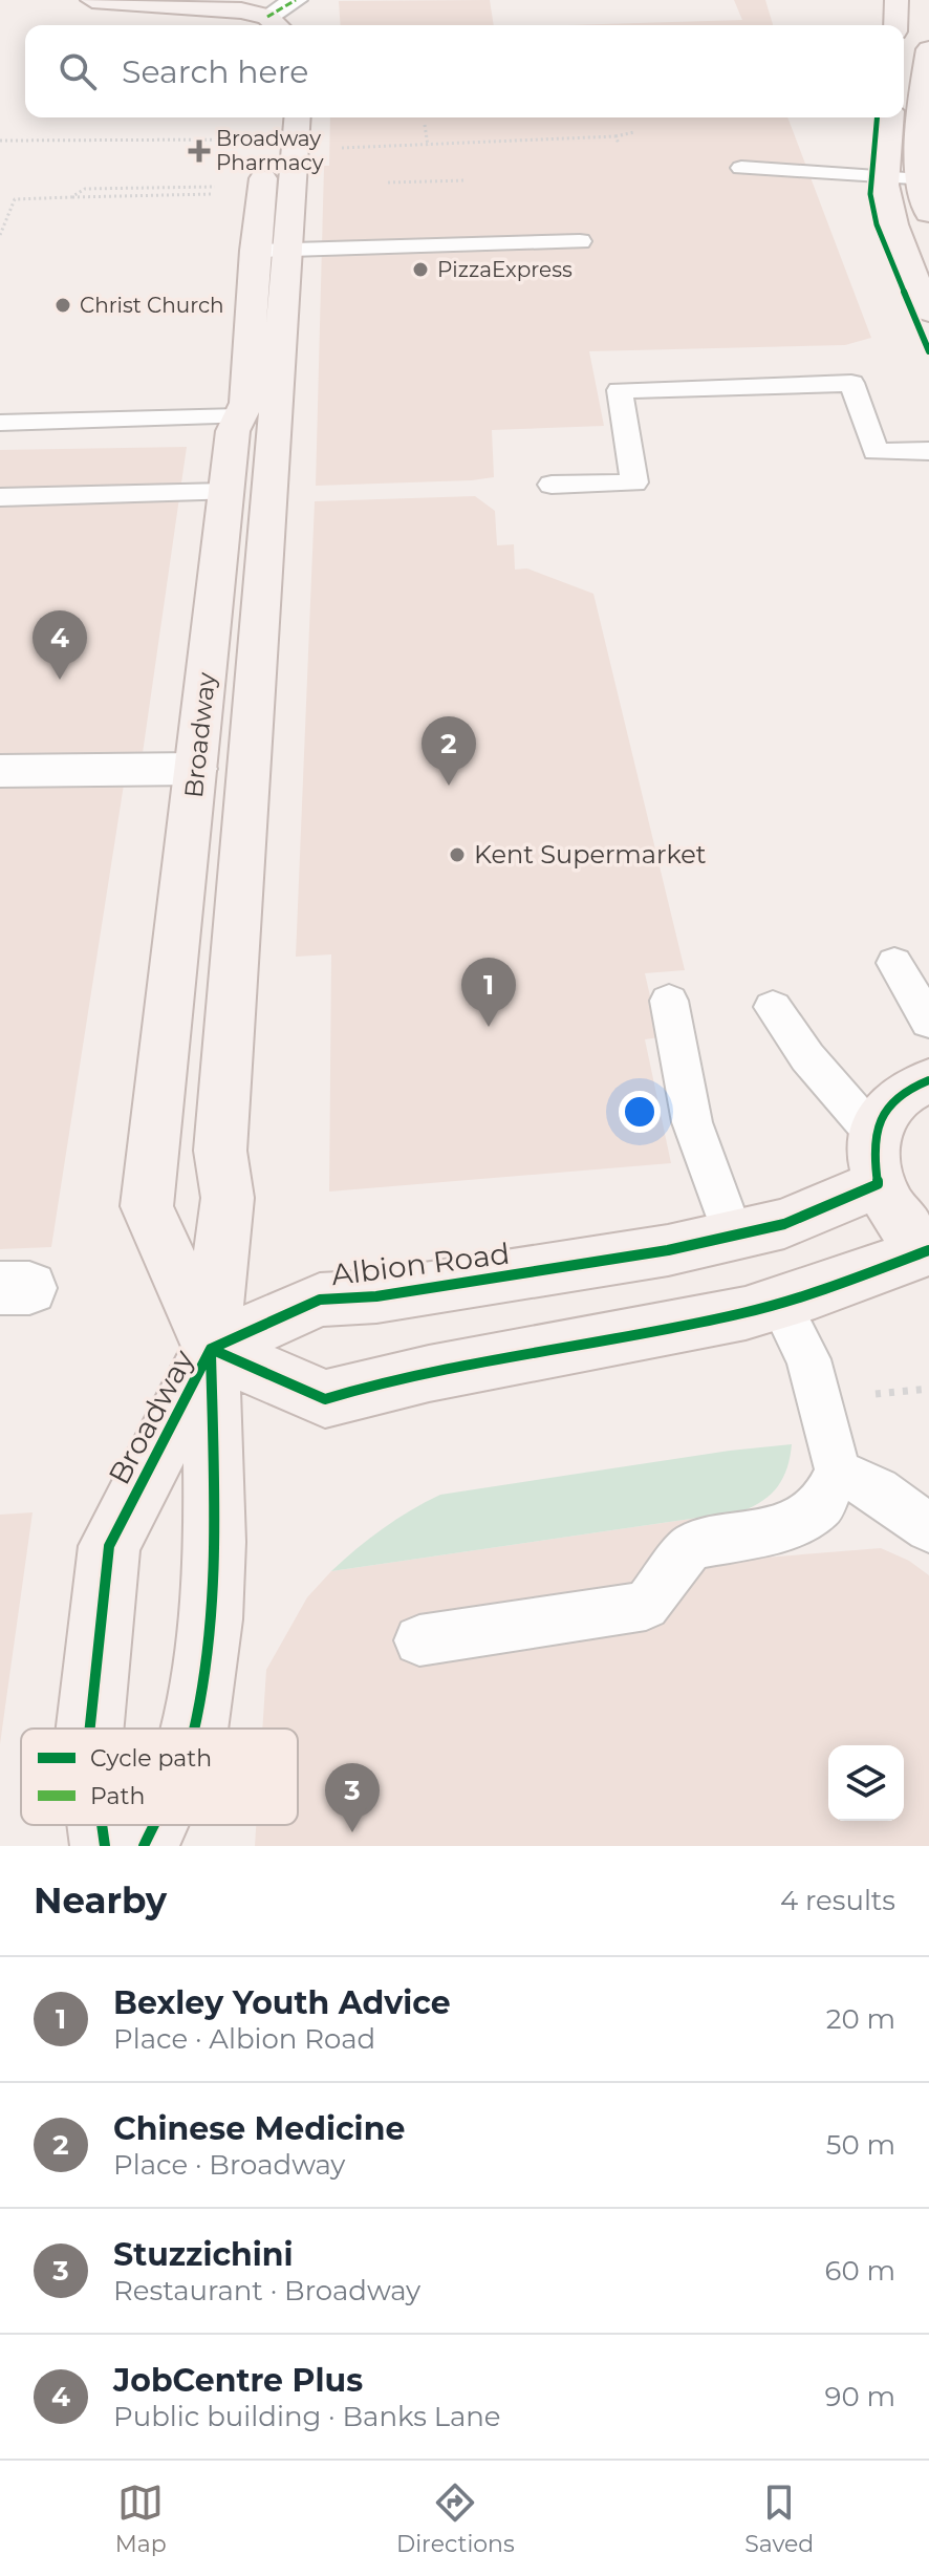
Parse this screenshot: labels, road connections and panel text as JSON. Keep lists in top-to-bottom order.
{
  "streets": {
    "main road": ["Broadway", "Albion Road"]
  },
  "crossings": [
    ["Broadway", "Albion Road"]
  ],
  "places": {
    "health": ["Broadway Pharmacy"],
    "other": ["PizzaExpress", "Christ Church", "Kent Supermarket"]
  },
  "legend": ["Cycle path", "Path"],
  "page": {
    "search": "Search here",
    "pins": [
      "4",
      "2",
      "1",
      "3"
    ],
    "heading": ["Nearby", "4 results"],
    "list": [
      {
        "mark": "1",
        "name": "Bexley Youth Advice",
        "note": "Place · Albion Road",
        "value": "20 m"
      },
      {
        "mark": "2",
        "name": "Chinese Medicine",
        "note": "Place · Broadway",
        "value": "50 m"
      },
      {
        "mark": "3",
        "name": "Stuzzichini",
        "note": "Restaurant · Broadway",
        "value": "60 m"
      },
      {
        "mark": "4",
        "name": "JobCentre Plus",
        "note": "Public building · Banks Lane",
        "value": "90 m"
      }
    ],
    "nav": ["Map", "Directions", "Saved"]
  }
}
